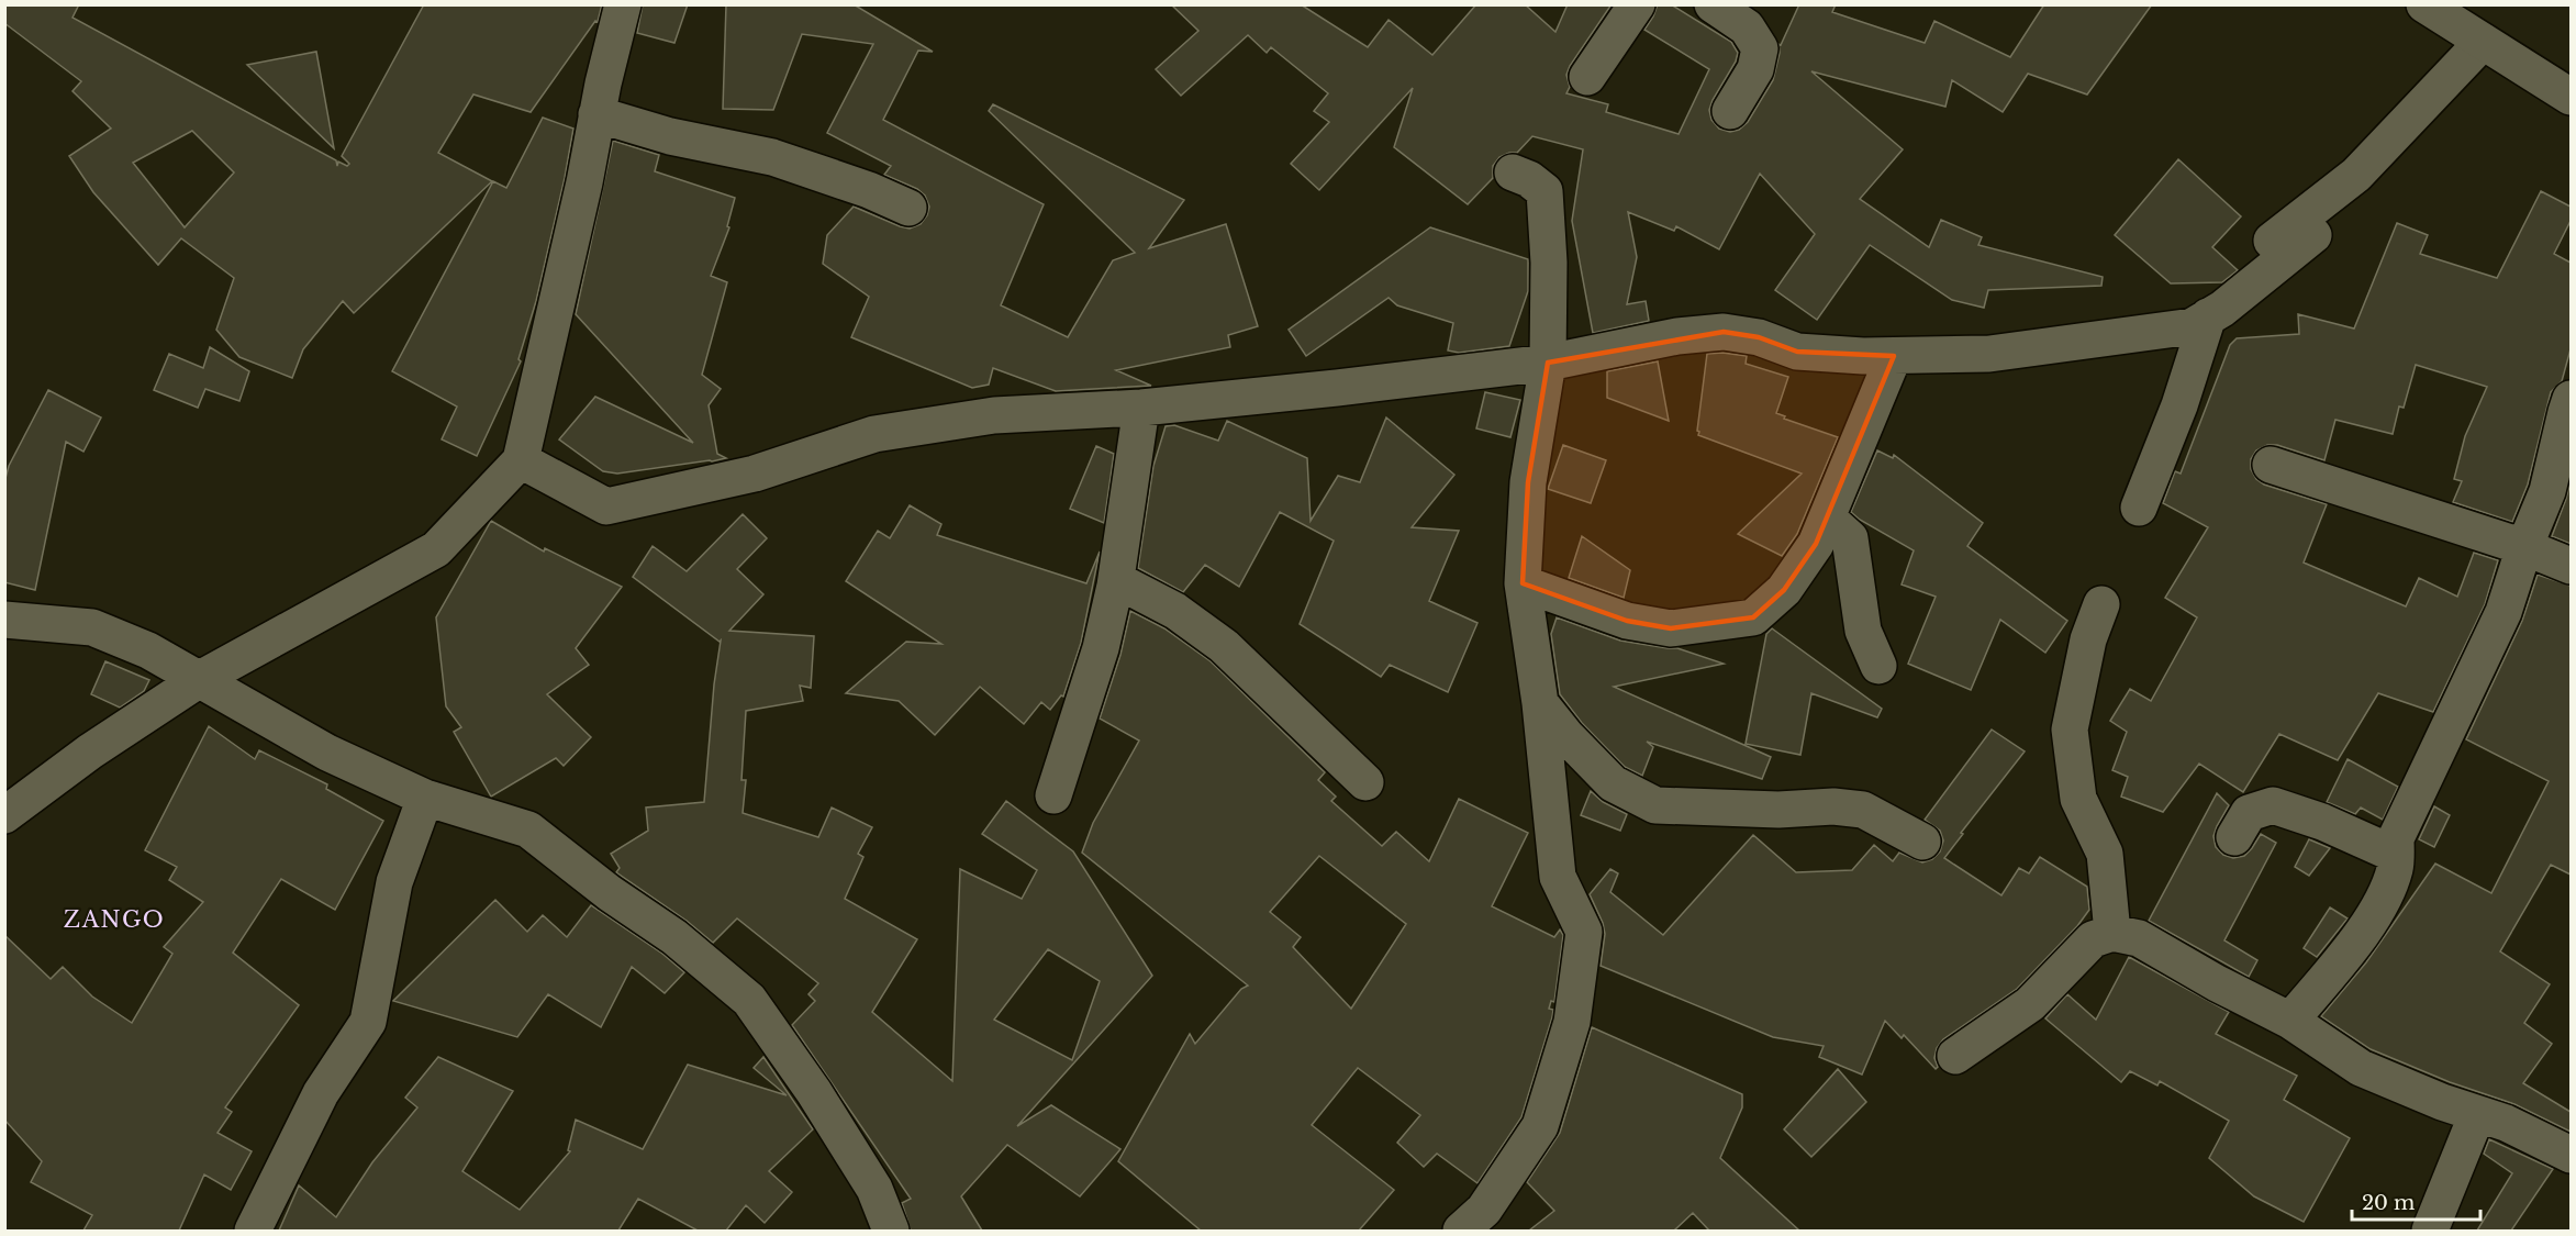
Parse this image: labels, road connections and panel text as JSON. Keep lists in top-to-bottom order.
{
  "districts": ["ZANGO"],
  "scale_bar": "20 m"
}
